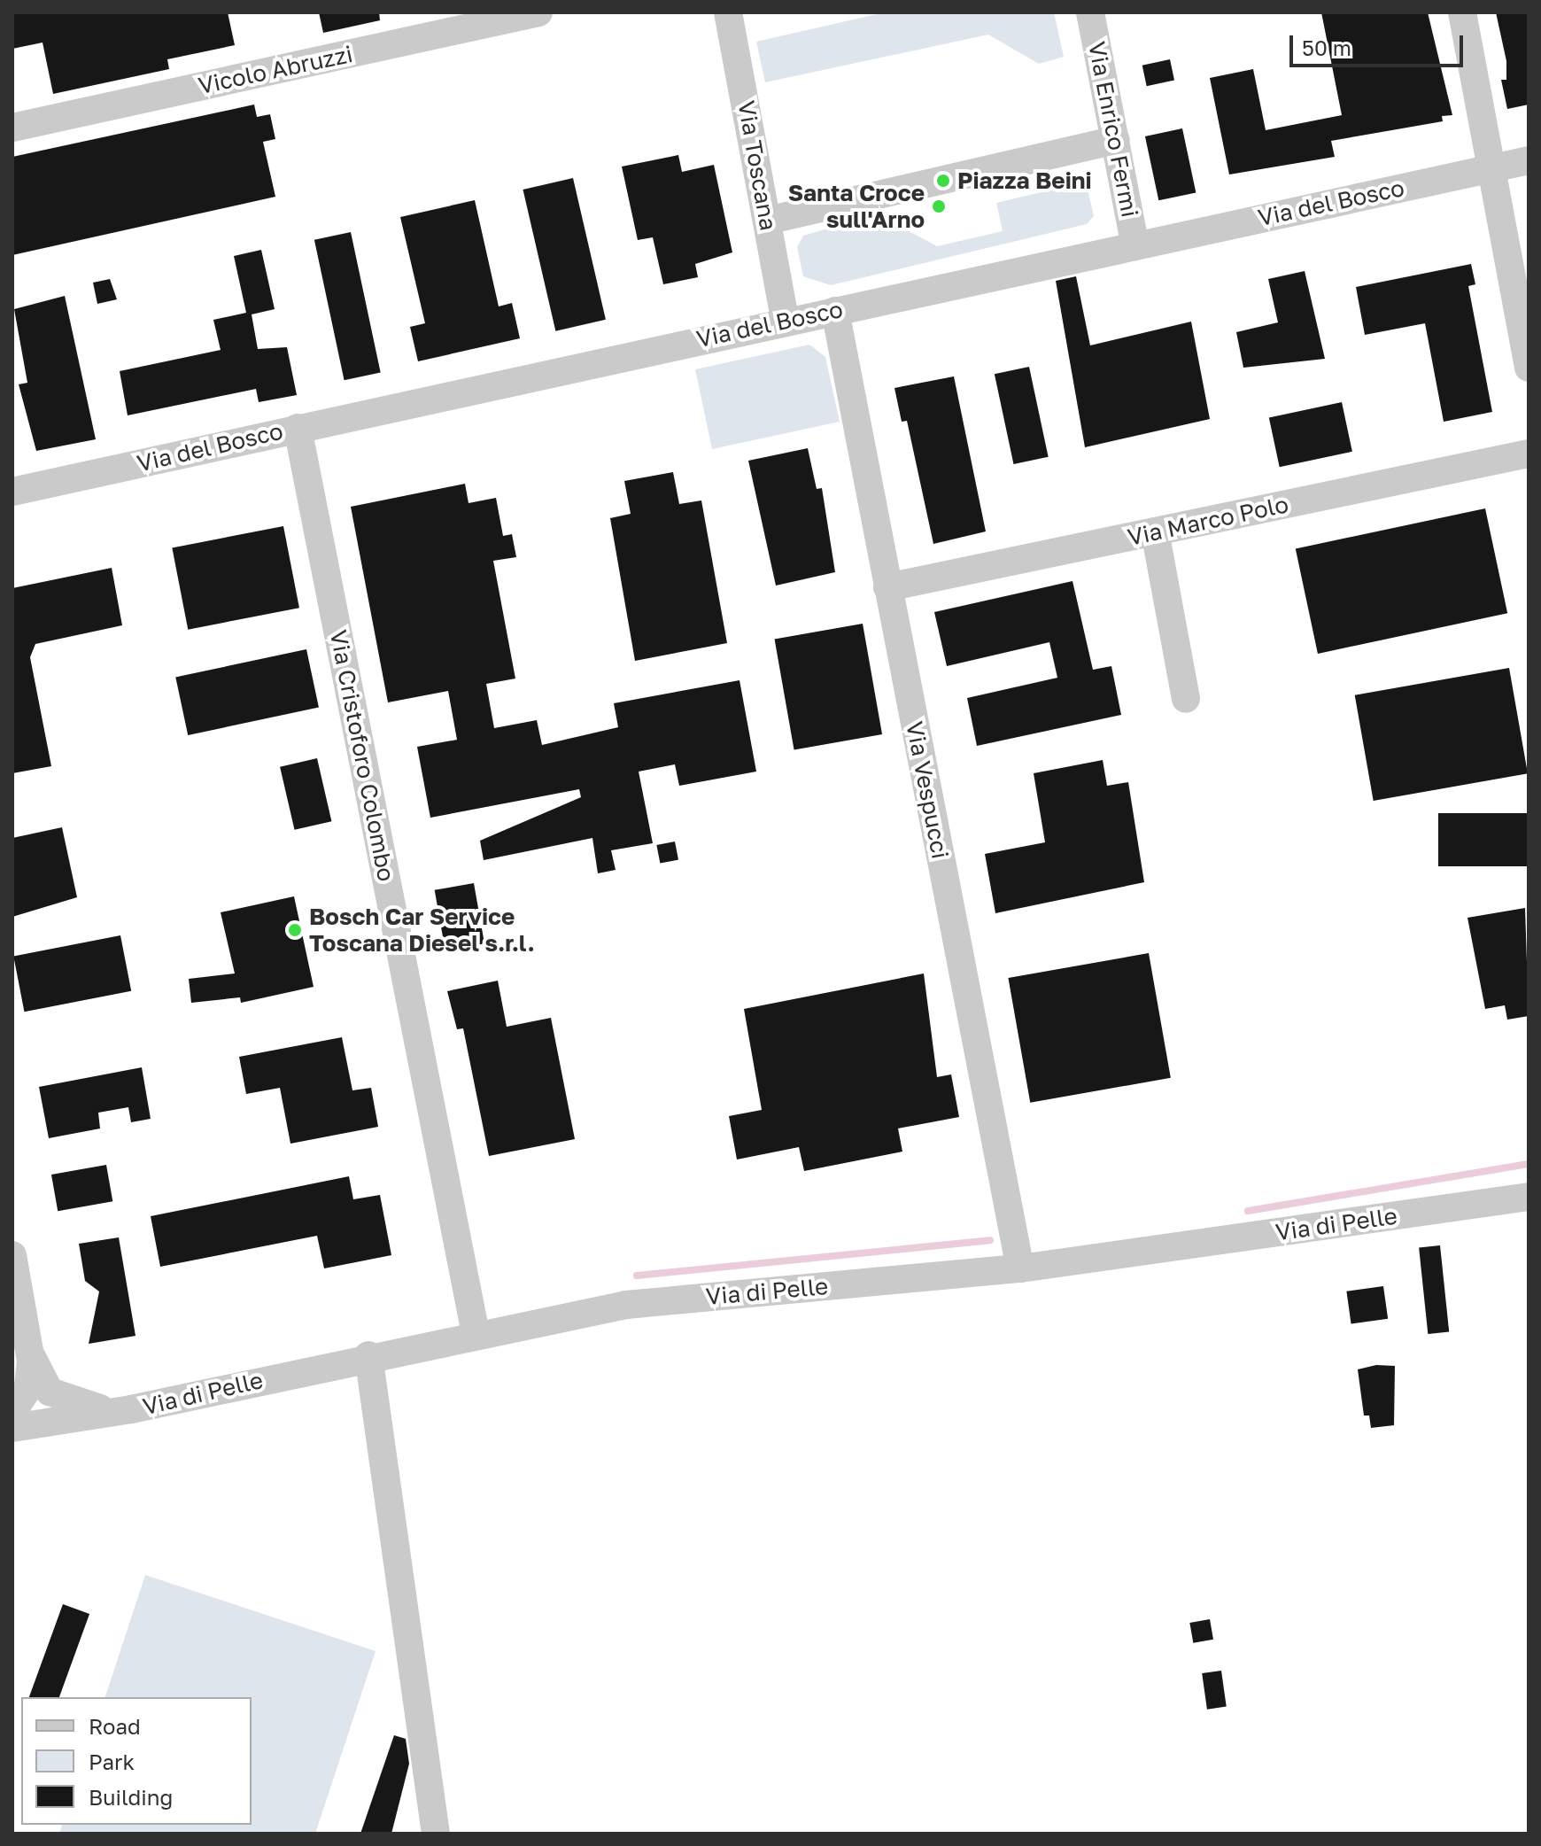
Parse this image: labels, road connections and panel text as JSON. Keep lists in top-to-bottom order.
{
  "streets": {
    "street": [
      "Vicolo Abruzzi",
      "Via Enrico Fermi",
      "Via Toscana",
      "Via del Bosco",
      "Via Marco Polo",
      "Via Cristoforo Colombo",
      "Via Vespucci",
      "Via di Pelle"
    ]
  },
  "crossings": [
    ["Via Enrico Fermi", "Via del Bosco"],
    ["Via Toscana", "Via del Bosco"],
    ["Via del Bosco", "Via Cristoforo Colombo"],
    ["Via del Bosco", "Via Vespucci"],
    ["Via Marco Polo", "Via Vespucci"],
    ["Via Cristoforo Colombo", "Via di Pelle"],
    ["Via Vespucci", "Via di Pelle"]
  ],
  "places": ["Piazza Beini", "Santa Croce sull'Arno", "Bosch Car Service Toscana Diesel s.r.l."],
  "legend": ["Road", "Park", "Building"],
  "scale_bar": "50 m"
}
